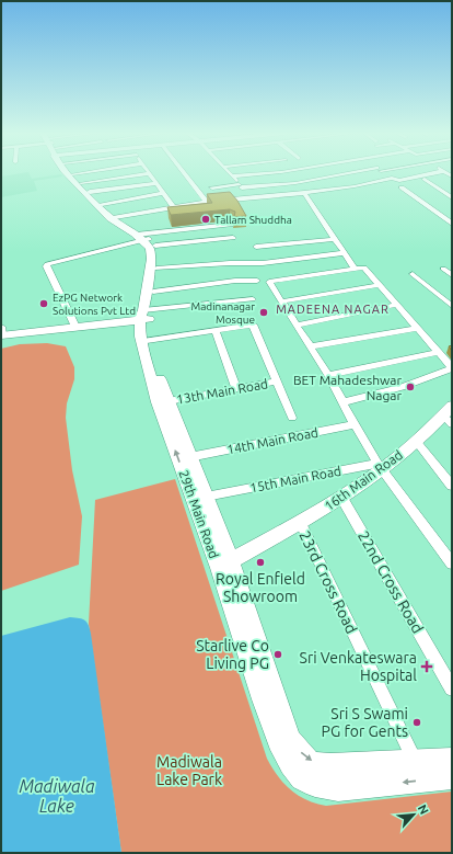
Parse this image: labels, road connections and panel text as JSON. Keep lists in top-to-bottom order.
{
  "streets": {
    "main road": ["16th Main Road", "29th Main Road"],
    "street": [
      "13th Main Road",
      "14th Main Road",
      "15th Main Road",
      "23rd Cross Road",
      "22nd Cross Road"
    ]
  },
  "crossings": [
    ["13th Main Road", "29th Main Road"],
    ["14th Main Road", "29th Main Road"],
    ["15th Main Road", "16th Main Road"],
    ["15th Main Road", "29th Main Road"],
    ["16th Main Road", "29th Main Road"],
    ["16th Main Road", "23rd Cross Road"],
    ["16th Main Road", "22nd Cross Road"],
    ["29th Main Road", "23rd Cross Road"]
  ],
  "districts": ["MADEENA NAGAR"],
  "water": ["Madiwala Lake"],
  "parks": ["Madiwala Lake Park"],
  "places": {
    "other": [
      "Tallam Shuddha",
      "EzPG Network Solutions Pvt Ltd",
      "Madinanagar Mosque",
      "BET Mahadeshwar Nagar",
      "Royal Enfield Showroom",
      "Starlive Co Living PG",
      "Sri S Swami PG for Gents"
    ],
    "health": ["Sri Venkateswara Hospital"]
  },
  "north": "top right"
}
